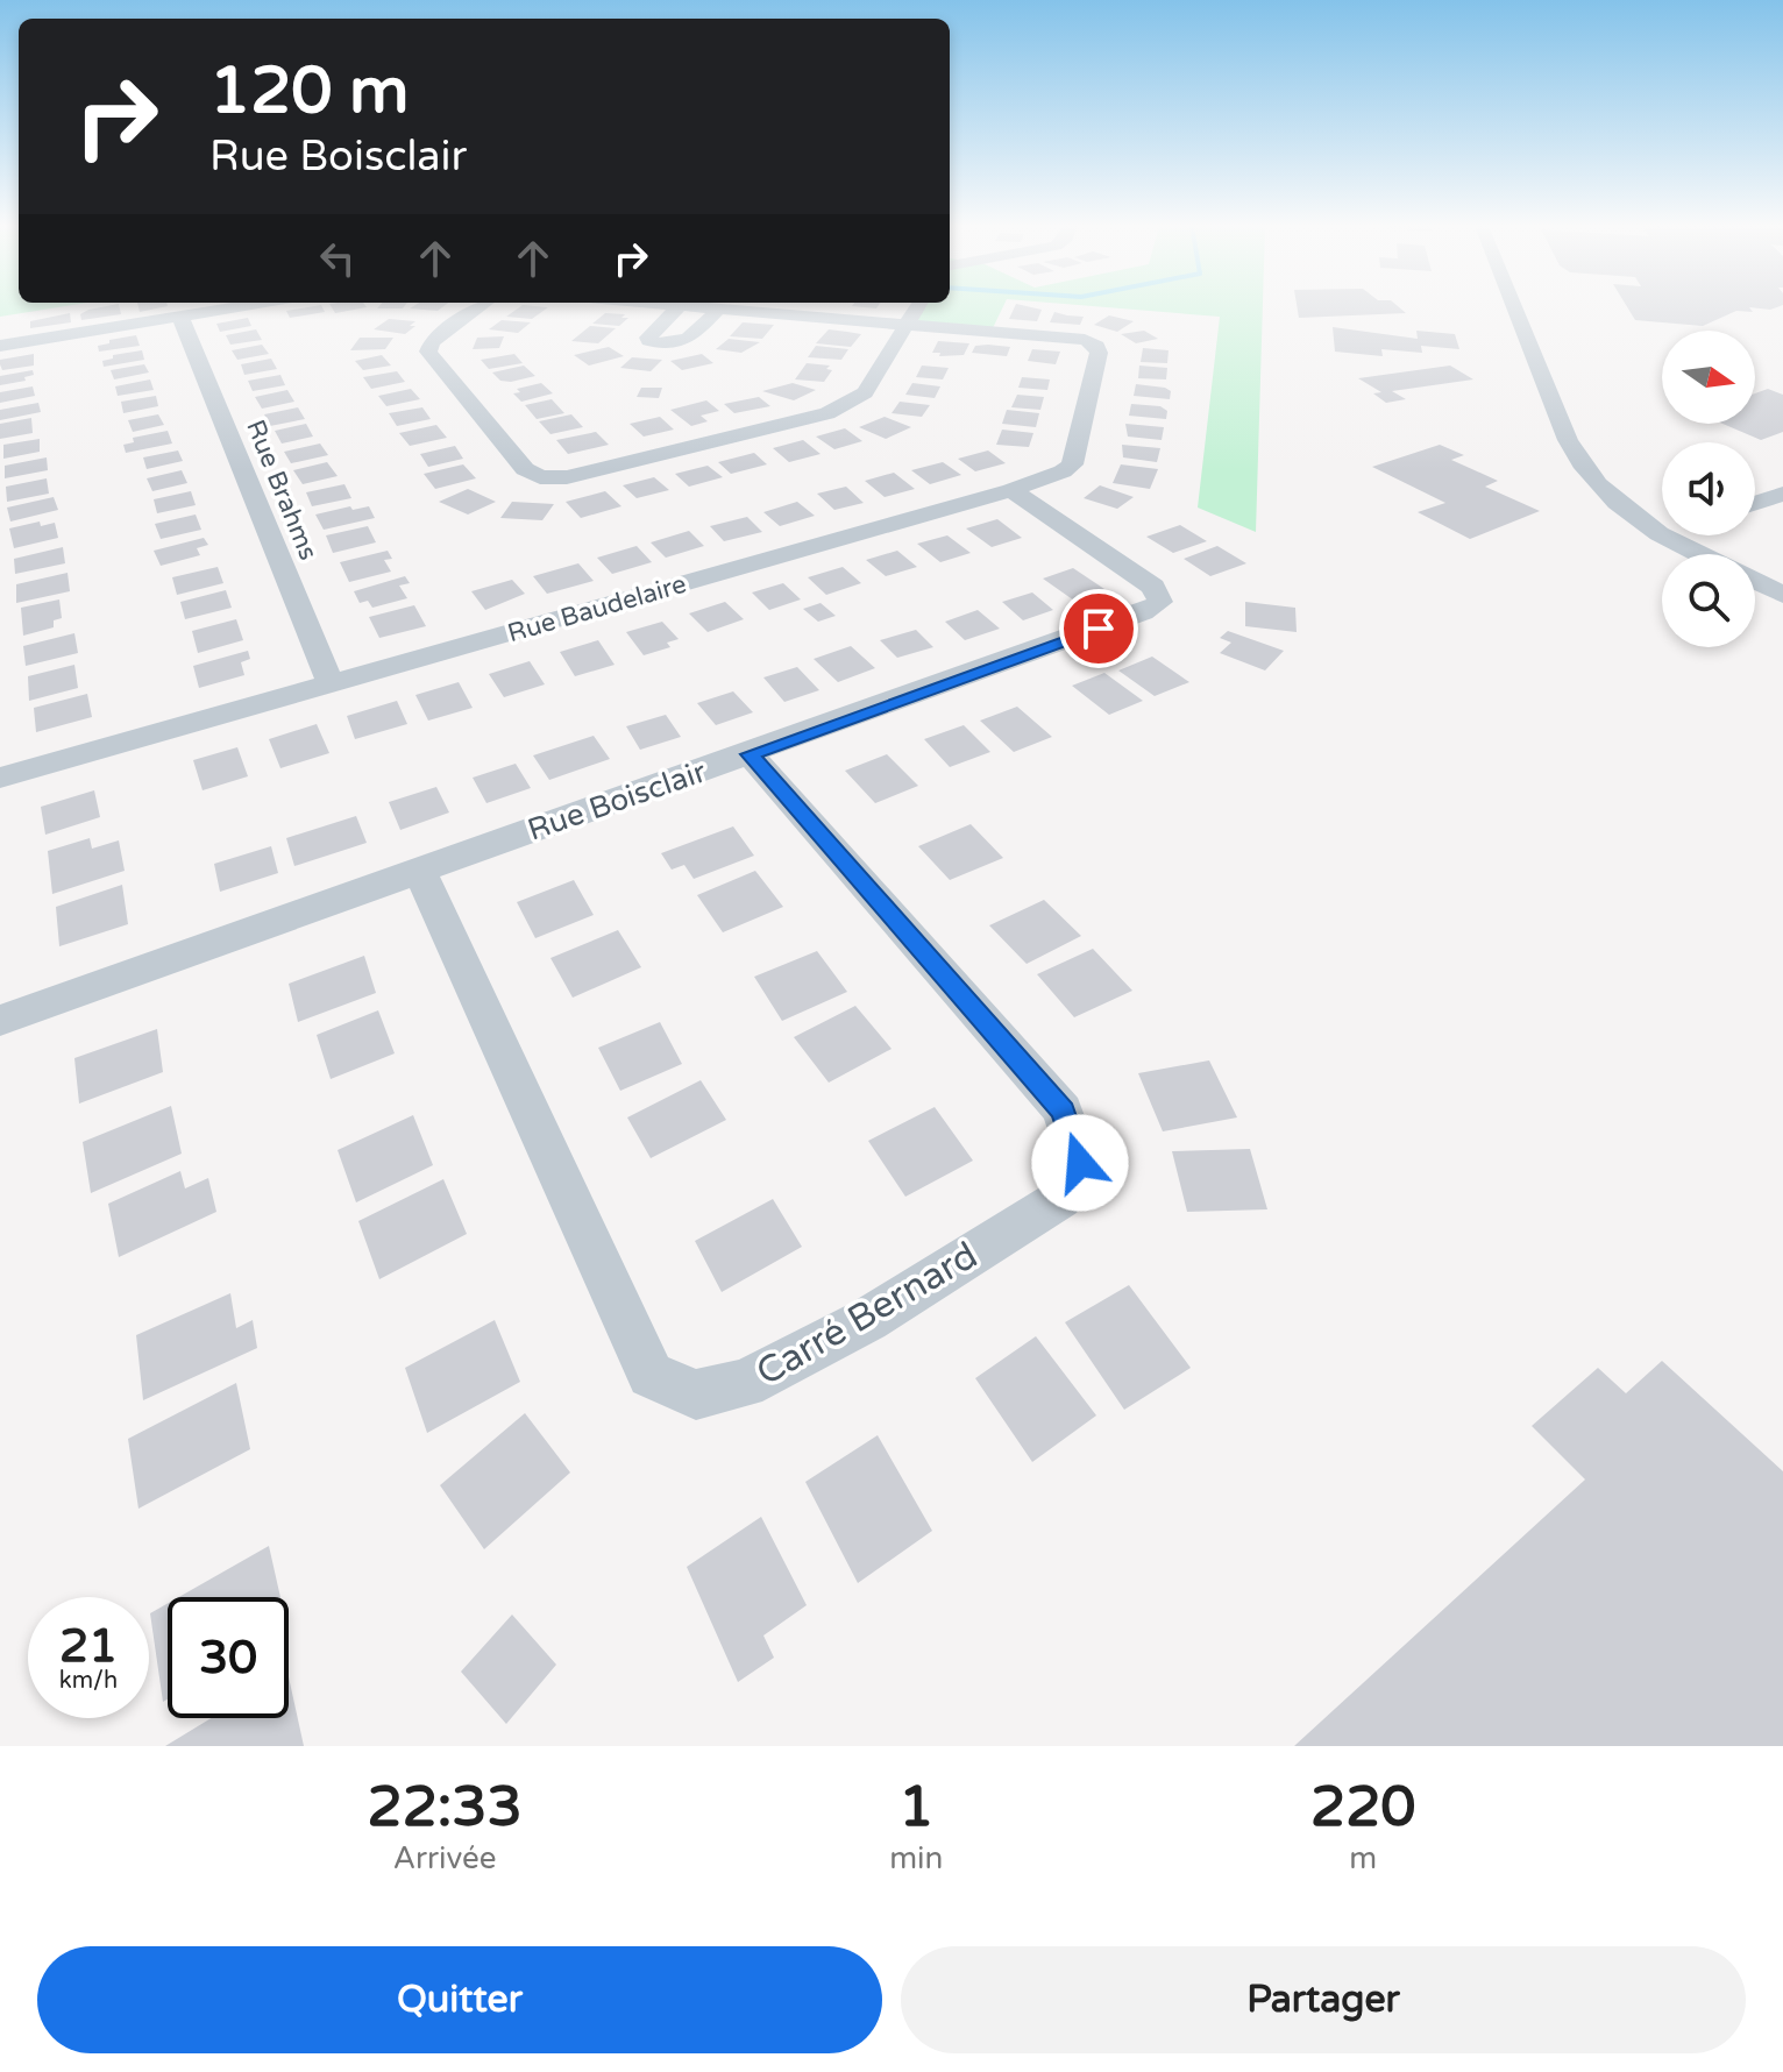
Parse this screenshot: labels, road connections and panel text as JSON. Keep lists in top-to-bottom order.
{
  "streets": {
    "street": [
      "Rue Brahms",
      "Rue Baudelaire",
      "Rue Boisclair",
      "Carré Bernard"
    ]
  },
  "crossings": [
    ["Rue Brahms", "Rue Baudelaire"],
    ["Rue Baudelaire", "Rue Boisclair"],
    ["Rue Boisclair", "Carré Bernard"]
  ],
  "north": "right",
  "page": {
    "turn": ["120 m", "Rue Boisclair"],
    "speed": "21 km/h",
    "limit": "30",
    "eta": [
      "22:33",
      "Arrivée",
      "1",
      "min",
      "220",
      "m"
    ],
    "buttons": ["Quitter", "Partager"]
  }
}
